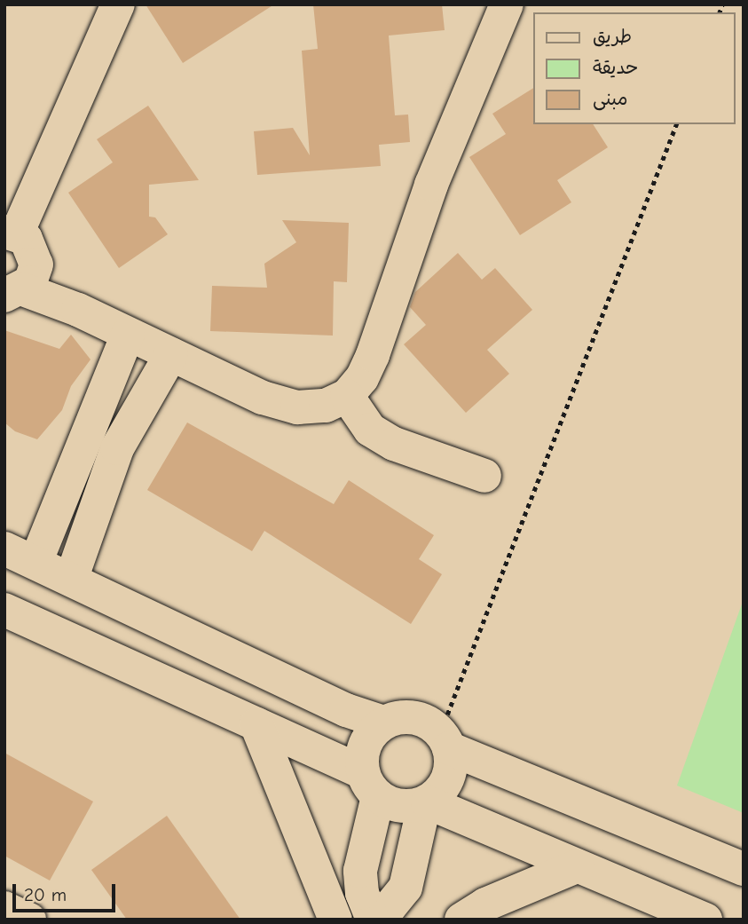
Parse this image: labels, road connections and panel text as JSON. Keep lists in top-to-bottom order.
{
  "legend": ["طريق", "حديقة", "مبنى"],
  "scale_bar": "20 m"
}
